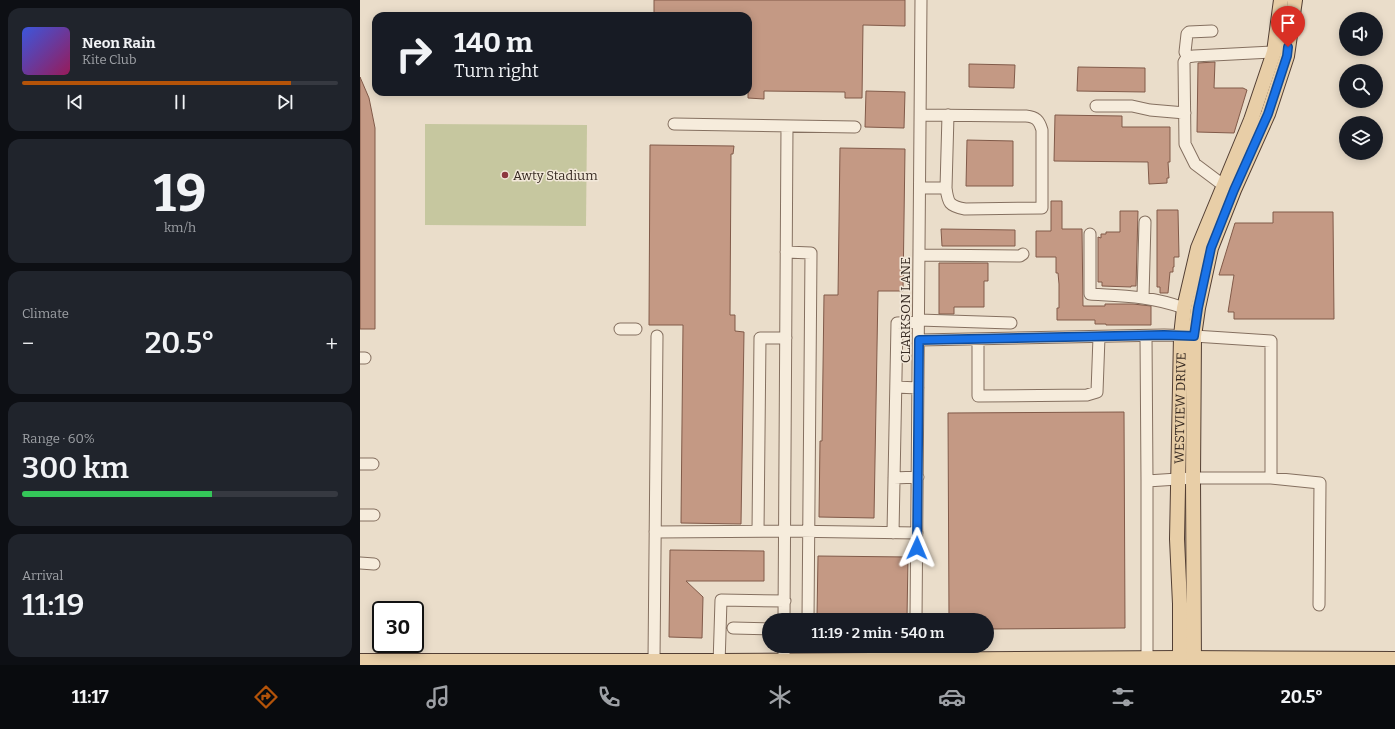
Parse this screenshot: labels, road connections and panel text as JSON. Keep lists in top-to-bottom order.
{
  "streets": {
    "main road": ["WESTVIEW DRIVE"],
    "street": ["CLARKSON LANE"]
  },
  "places": ["Awty Stadium"],
  "page": {
    "turn": ["140 m", "Turn right"],
    "song": ["Neon Rain", "Kite Club"],
    "tile": [
      ["19", "km/h"],
      "Climate",
      ["Range · 60%", "300 km"],
      ["Arrival", "11:19"]
    ],
    "heat": ["−", "20.5°", "+"],
    "limit": "30",
    "trip": "11:19 · 2 min · 540 m",
    "tabs": ["11:17", "20.5°"]
  }
}
